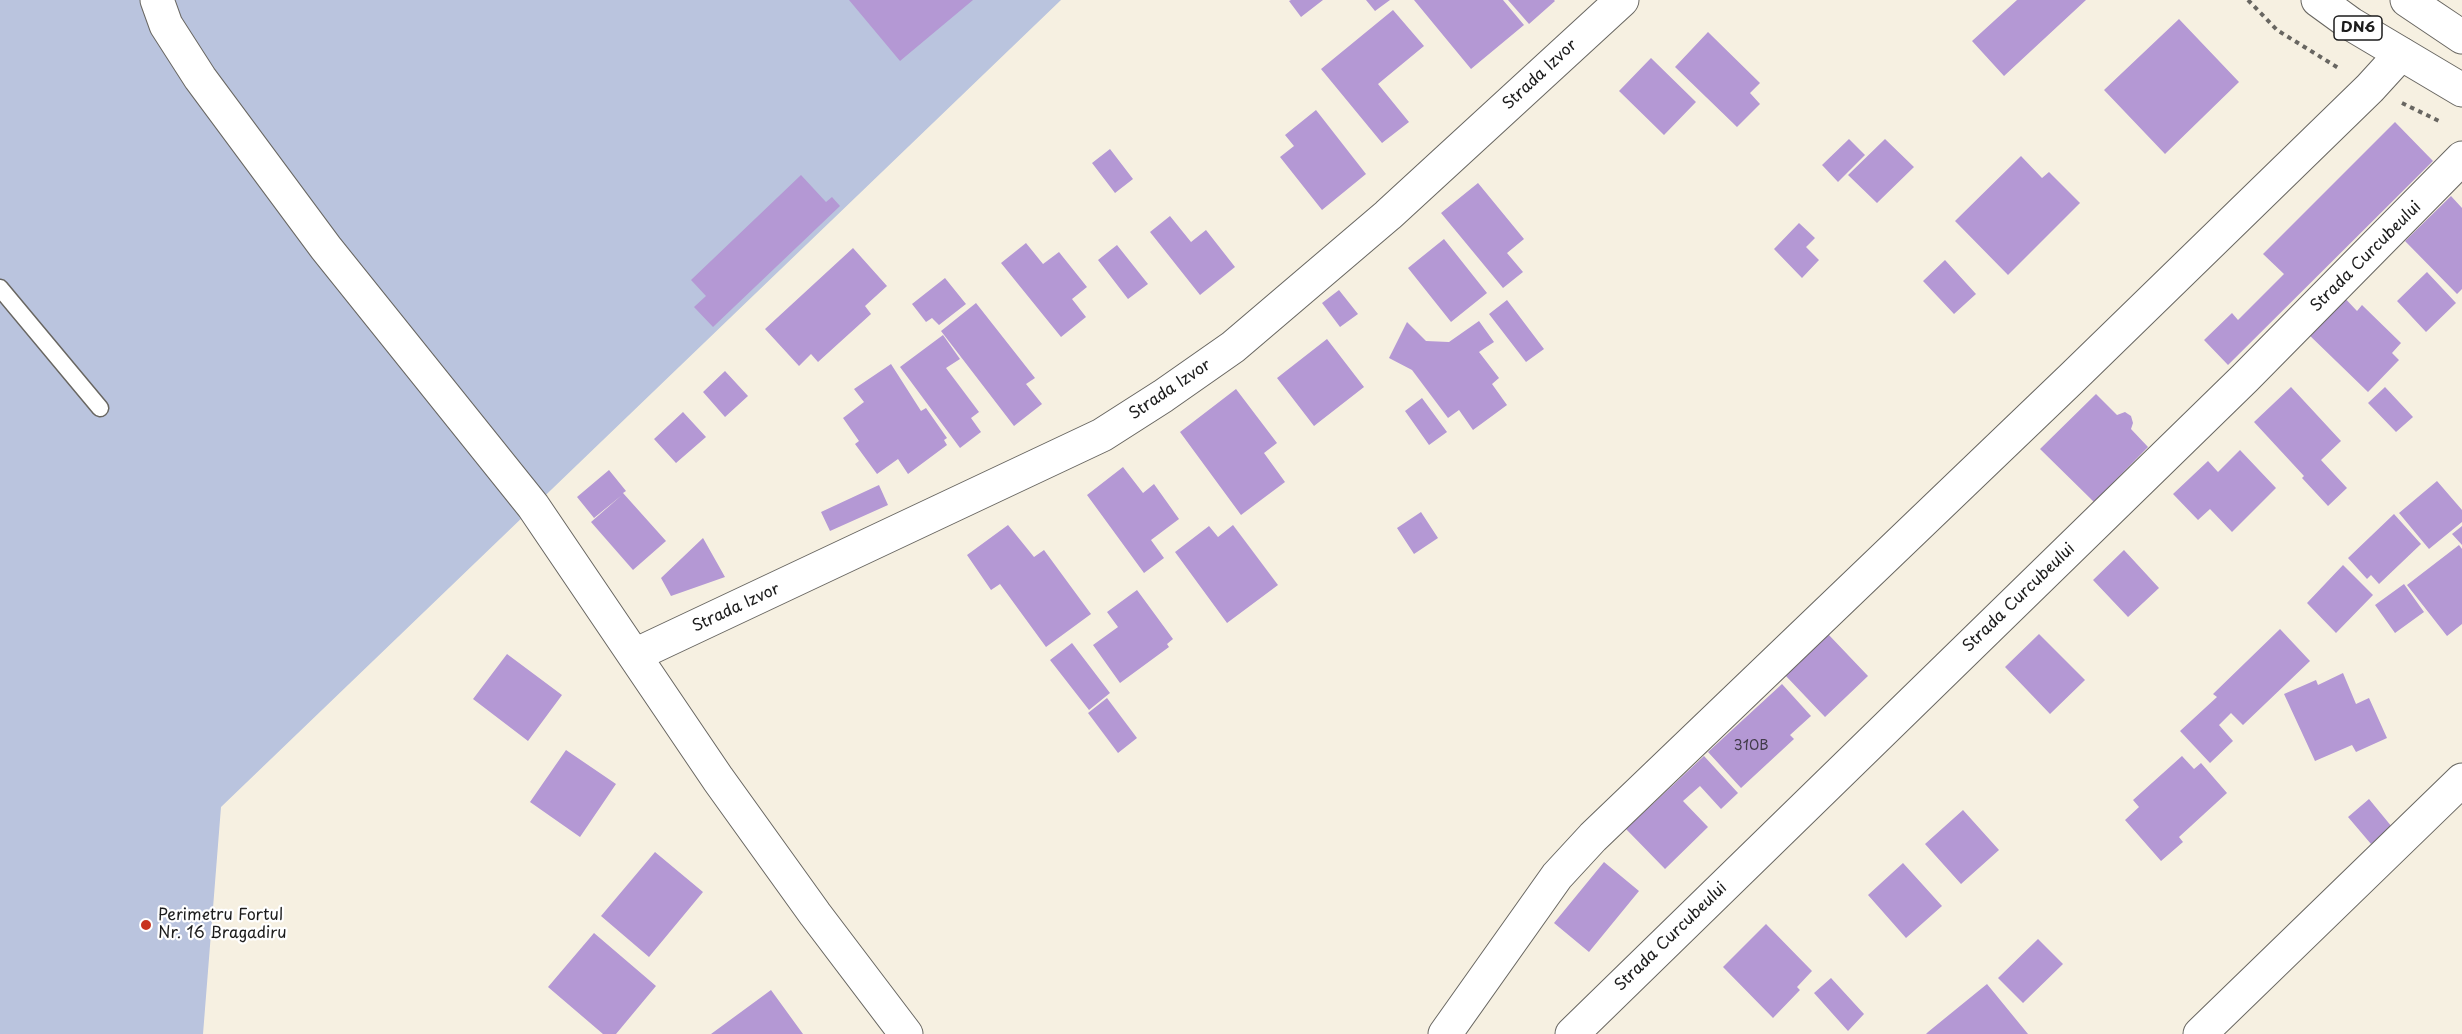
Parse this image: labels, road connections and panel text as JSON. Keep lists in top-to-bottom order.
{
  "streets": {
    "main road": ["DN6", "Strada Izvor", "Strada Curcubeului"]
  },
  "places": ["Perimetru Fortul Nr. 16 Bragadiru"],
  "house_numbers": ["310B"]
}
